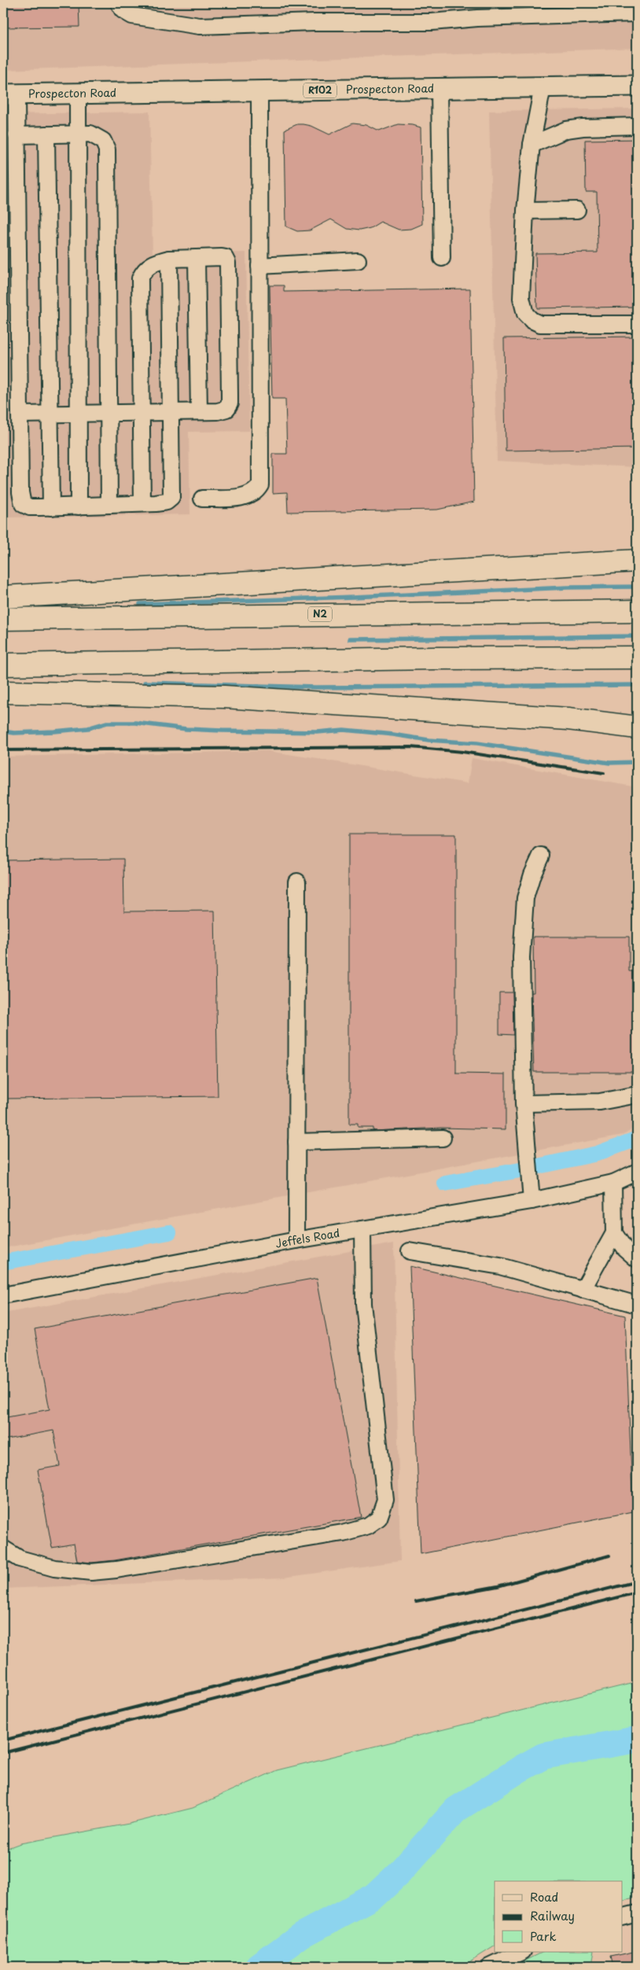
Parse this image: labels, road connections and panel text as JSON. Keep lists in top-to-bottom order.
{
  "streets": {
    "highway": ["N2"],
    "main road": ["Prospecton Road", "R102"],
    "street": ["Jeffels Road"]
  },
  "legend": ["Road", "Railway", "Park"]
}
